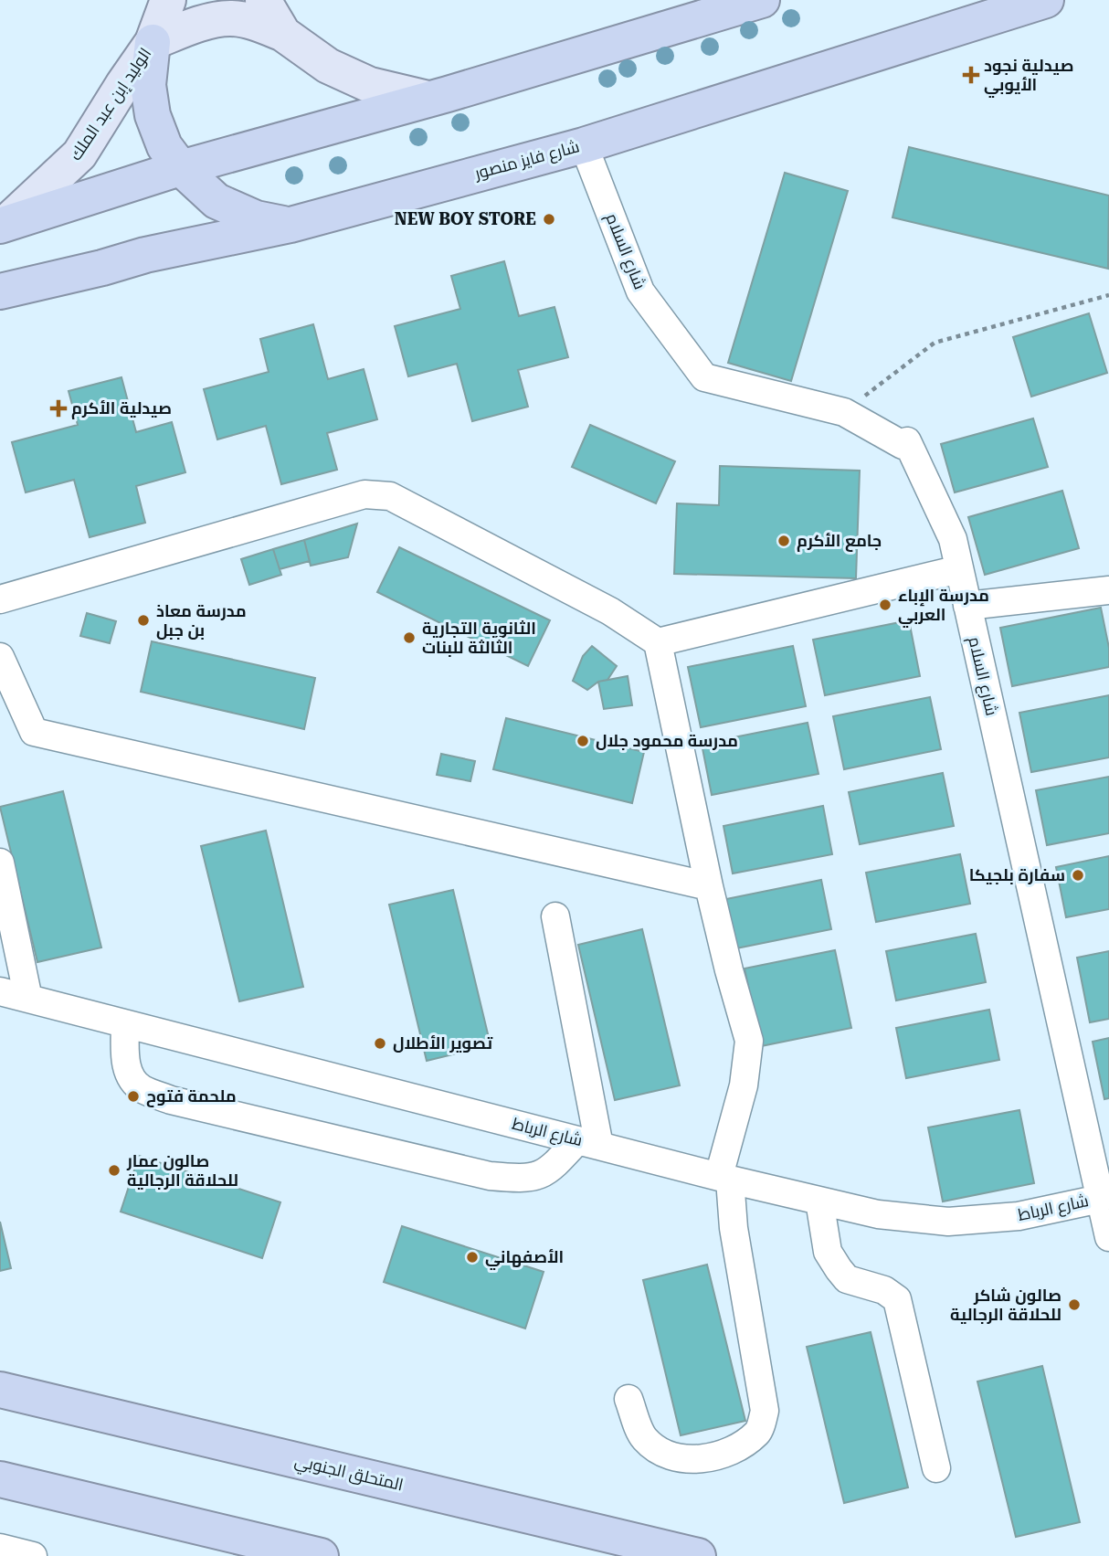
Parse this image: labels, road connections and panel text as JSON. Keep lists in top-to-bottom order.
{
  "streets": {
    "highway": ["شارع فايز منصور", "المتحلق الجنوبي"],
    "main road": ["الوليد إبن عبد الملك"],
    "street": ["شارع السلام", "شارع الرباط"]
  },
  "crossings": [
    ["شارع فايز منصور", "شارع السلام"],
    ["شارع السلام", "شارع الرباط"]
  ],
  "places": {
    "health": ["صيدلية نجود الأيوبي", "صيدلية الأكرم"],
    "other": [
      "NEW BOY STORE",
      "جامع الأكرم",
      "مدرسة الإباء العربي",
      "مدرسة معاذ بن جبل",
      "الثانوية التجارية الثالثة للبنات",
      "مدرسة محمود جلال",
      "سفارة بلجيكا",
      "تصوير الأطلال",
      "ملحمة فتوح",
      "صالون عمار للحلاقة الرجالية",
      "الأصفهاني",
      "صالون شاكر للحلاقة الرجالية"
    ]
  }
}
